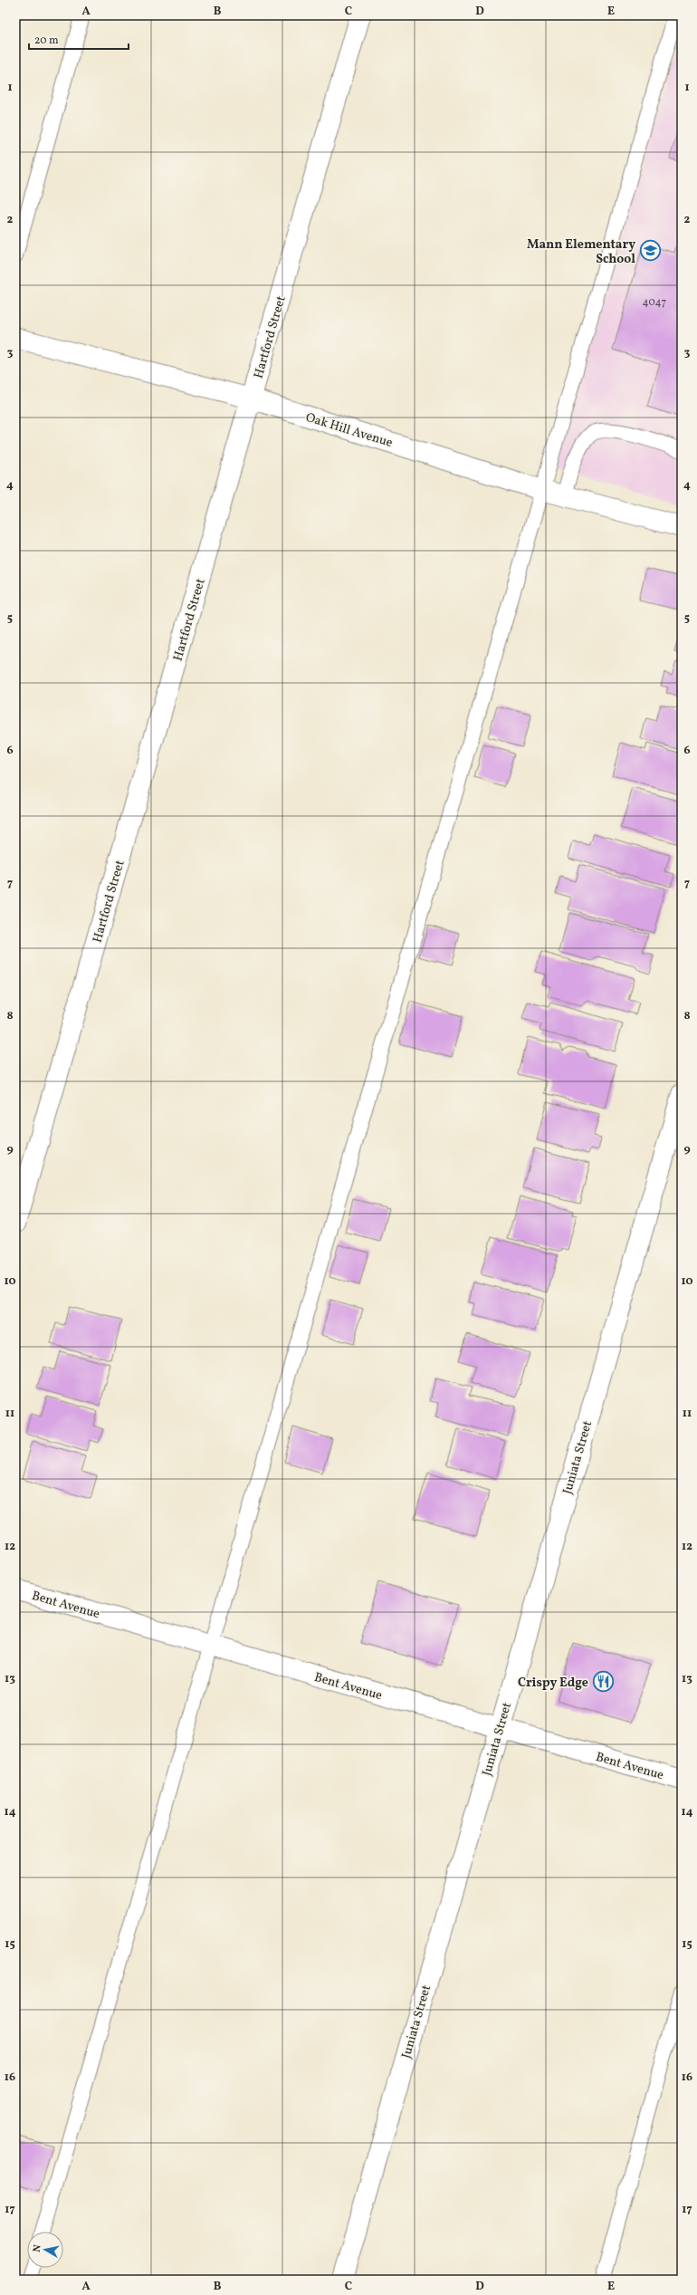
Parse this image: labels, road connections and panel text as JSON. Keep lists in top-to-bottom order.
{
  "streets": {
    "street": [
      "Hartford Street",
      "Oak Hill Avenue",
      "Juniata Street",
      "Bent Avenue"
    ]
  },
  "crossings": [
    ["Hartford Street", "Oak Hill Avenue"],
    ["Juniata Street", "Bent Avenue"]
  ],
  "places": {
    "school or university": ["Mann Elementary School"],
    "restaurant": ["Crispy Edge"]
  },
  "house_numbers": ["4047"],
  "scale_bar": "20 m",
  "north": "left",
  "grid": {
    "columns": [
      "A",
      "B",
      "C",
      "D",
      "E"
    ],
    "rows": [
      "1",
      "2",
      "3",
      "4",
      "5",
      "6",
      "7",
      "8",
      "9",
      "10",
      "11",
      "12",
      "13",
      "14",
      "15",
      "16",
      "17"
    ]
  }
}
